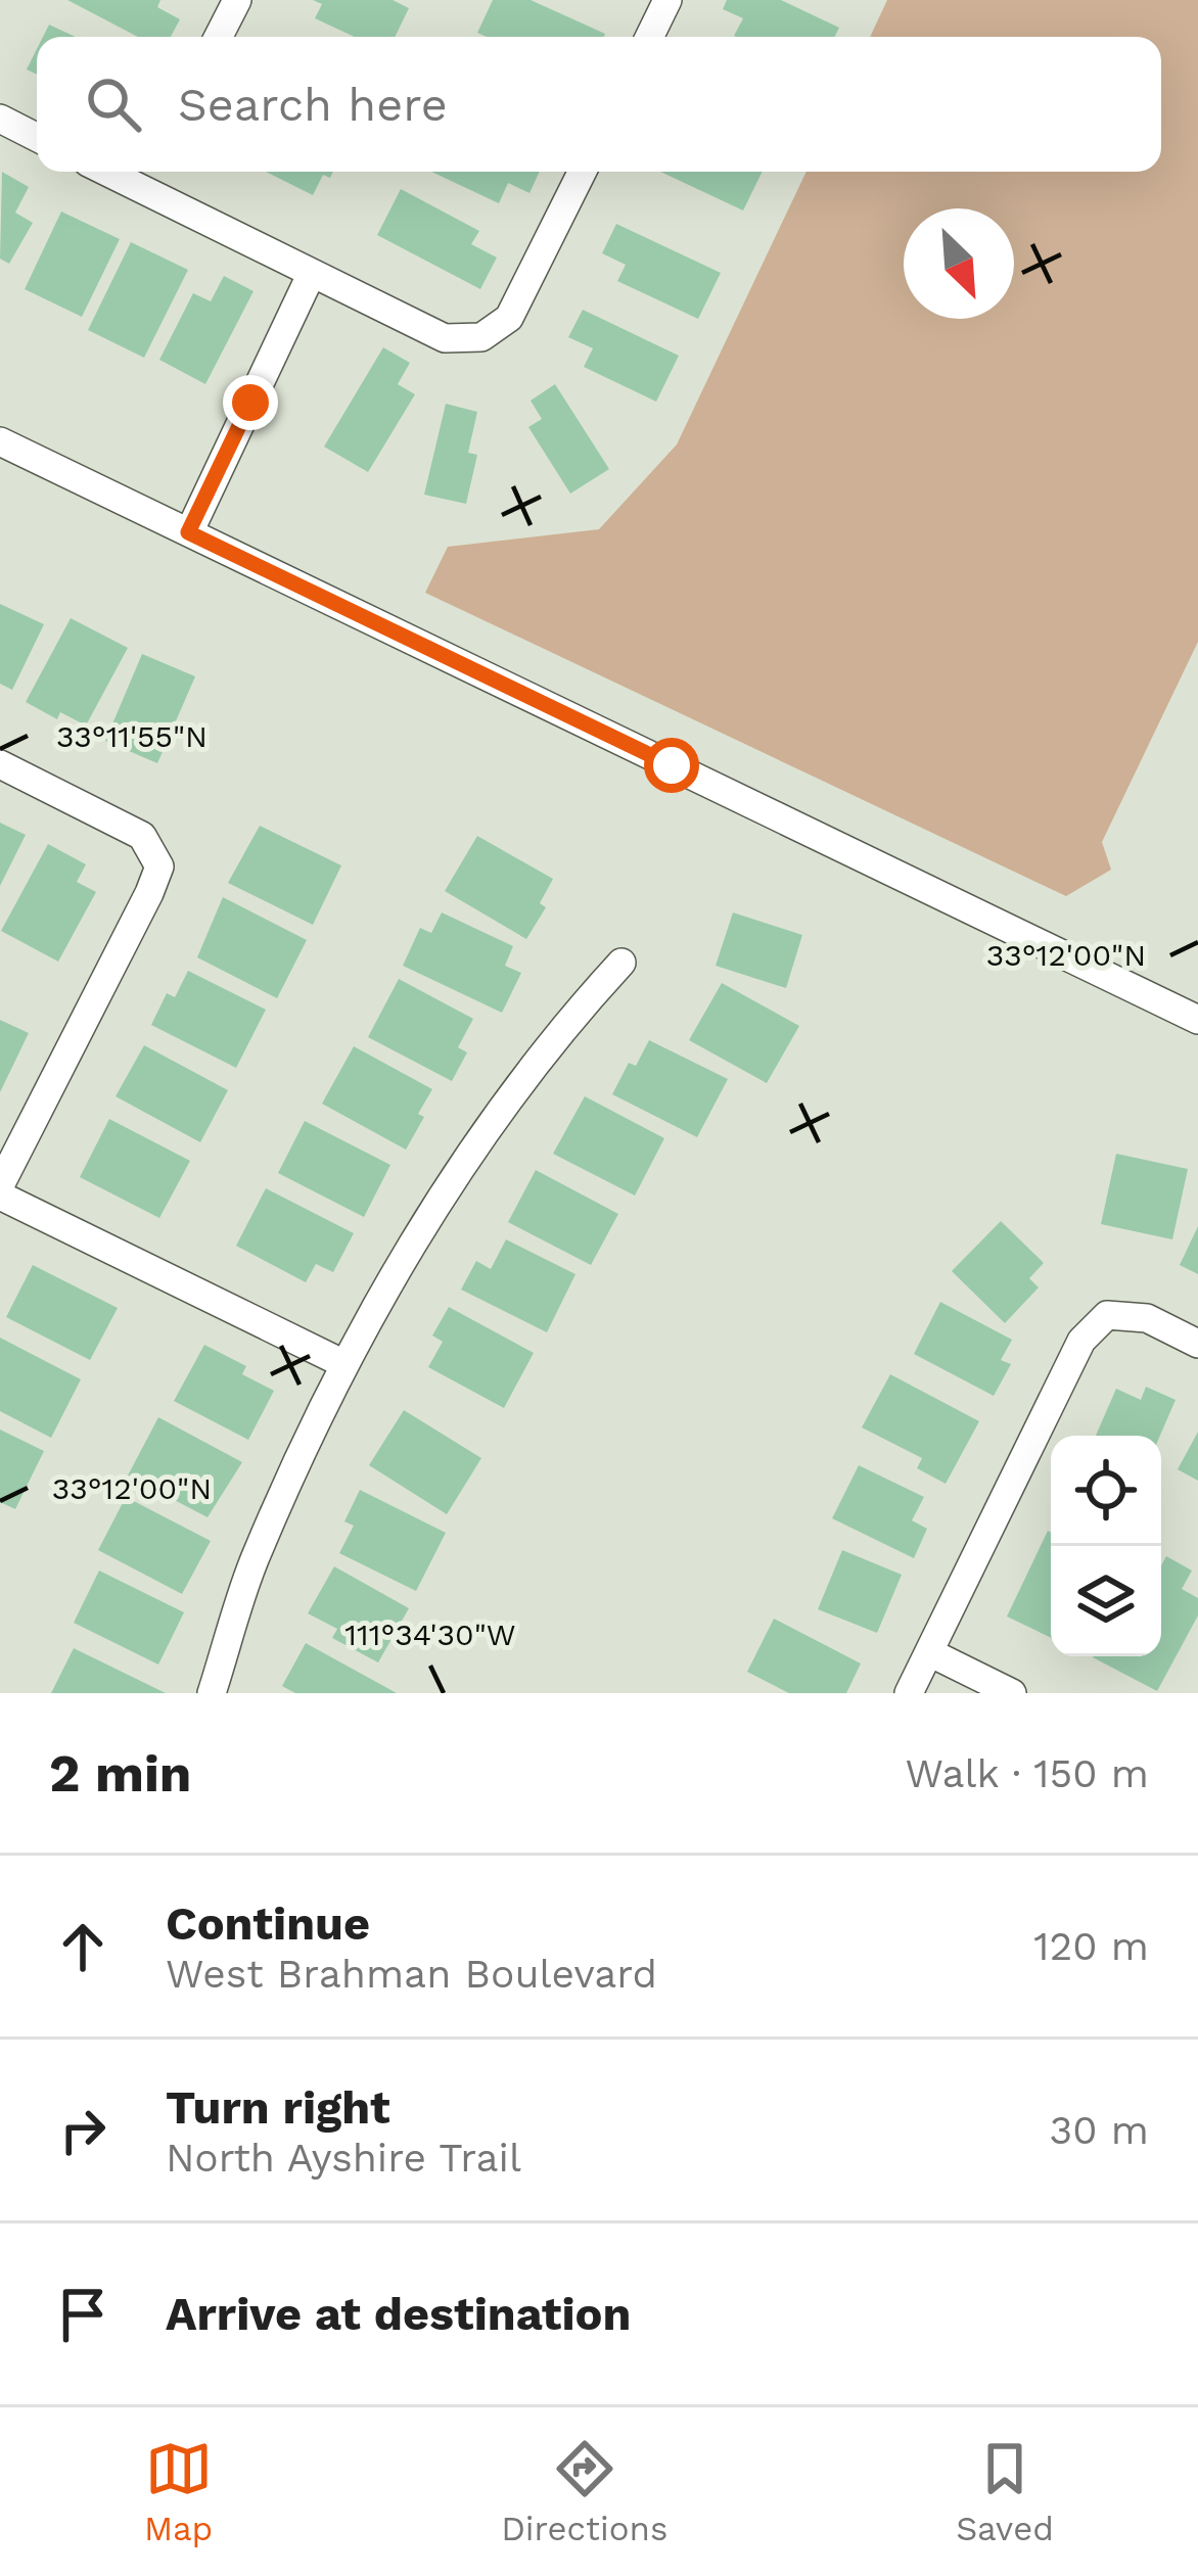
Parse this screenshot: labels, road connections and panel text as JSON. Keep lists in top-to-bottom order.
{
  "north": "bottom right",
  "page": {
    "search": "Search here",
    "heading": ["2 min", "Walk · 150 m"],
    "list": [
      ["Continue", "West Brahman Boulevard", "120 m"],
      ["Turn right", "North Ayshire Trail", "30 m"],
      "Arrive at destination"
    ],
    "nav": ["Map", "Directions", "Saved"]
  },
  "coordinates": ["33°11'55\"N", "33°12'00\"N", "111°34'30\"W"]
}
